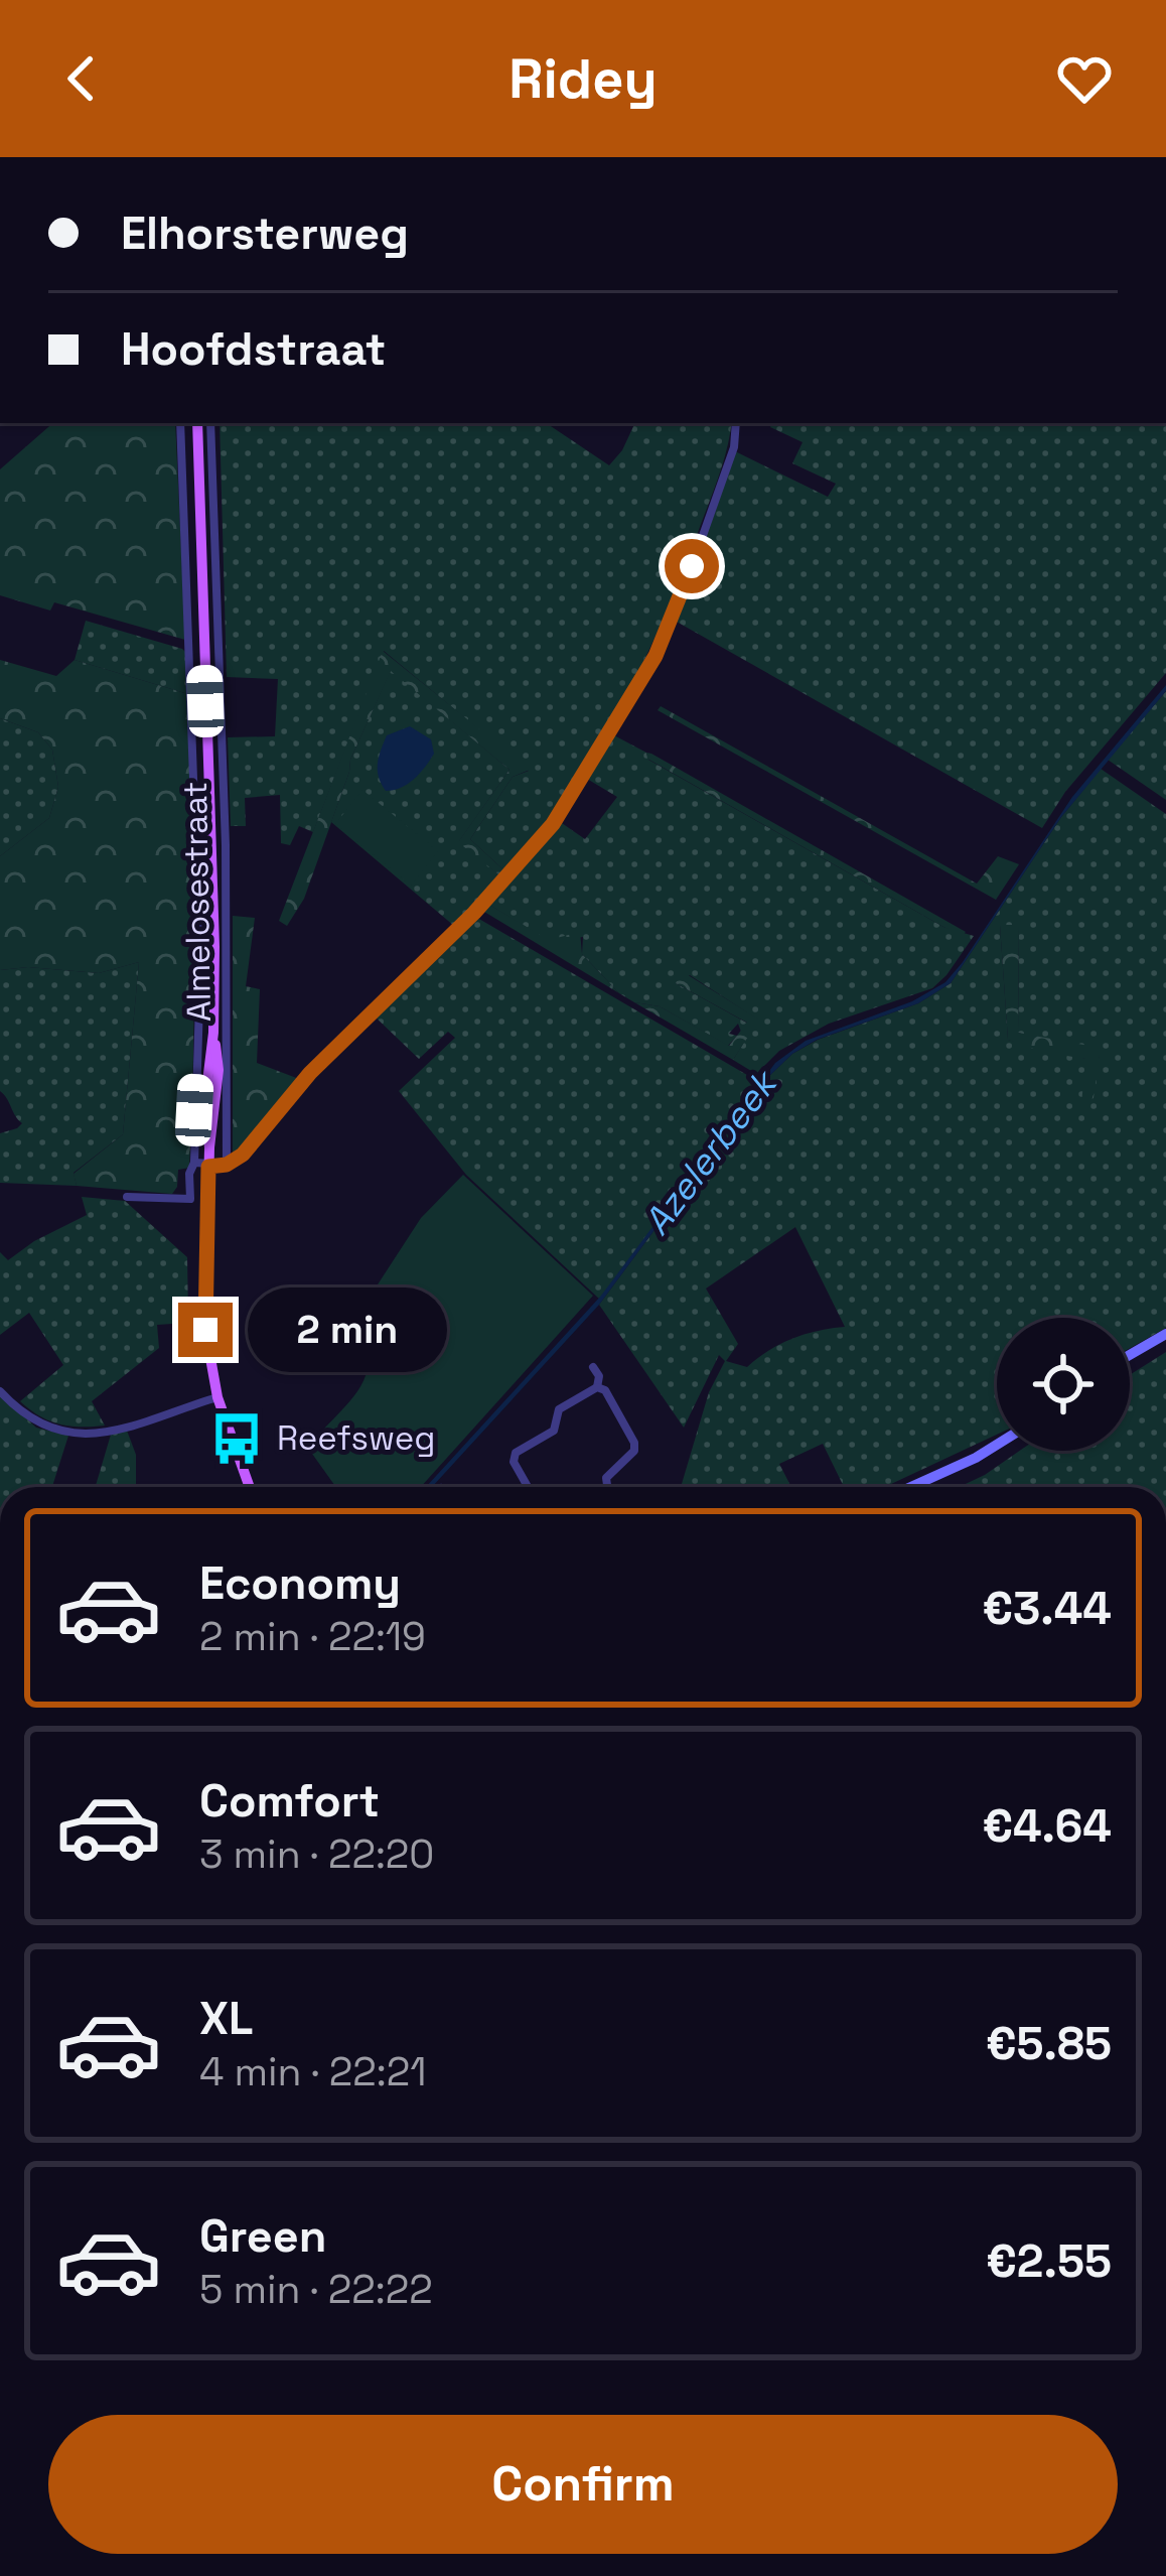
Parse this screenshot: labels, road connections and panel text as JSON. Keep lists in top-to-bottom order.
{
  "streets": {
    "main road": ["Almelosestraat"]
  },
  "water": ["Azelerbeek"],
  "places": {
    "bus stop": ["Reefsweg"]
  },
  "page": {
    "header": "Ridey",
    "banner": ["Elhorsterweg", "Hoofdstraat"],
    "bubble": "2 min",
    "list": [
      {
        "name": "Economy",
        "note": "2 min · 22:19",
        "value": "€3.44"
      },
      {
        "name": "Comfort",
        "note": "3 min · 22:20",
        "value": "€4.64"
      },
      {
        "name": "XL",
        "note": "4 min · 22:21",
        "value": "€5.85"
      },
      {
        "name": "Green",
        "note": "5 min · 22:22",
        "value": "€2.55"
      }
    ],
    "buttons": "Confirm"
  }
}
